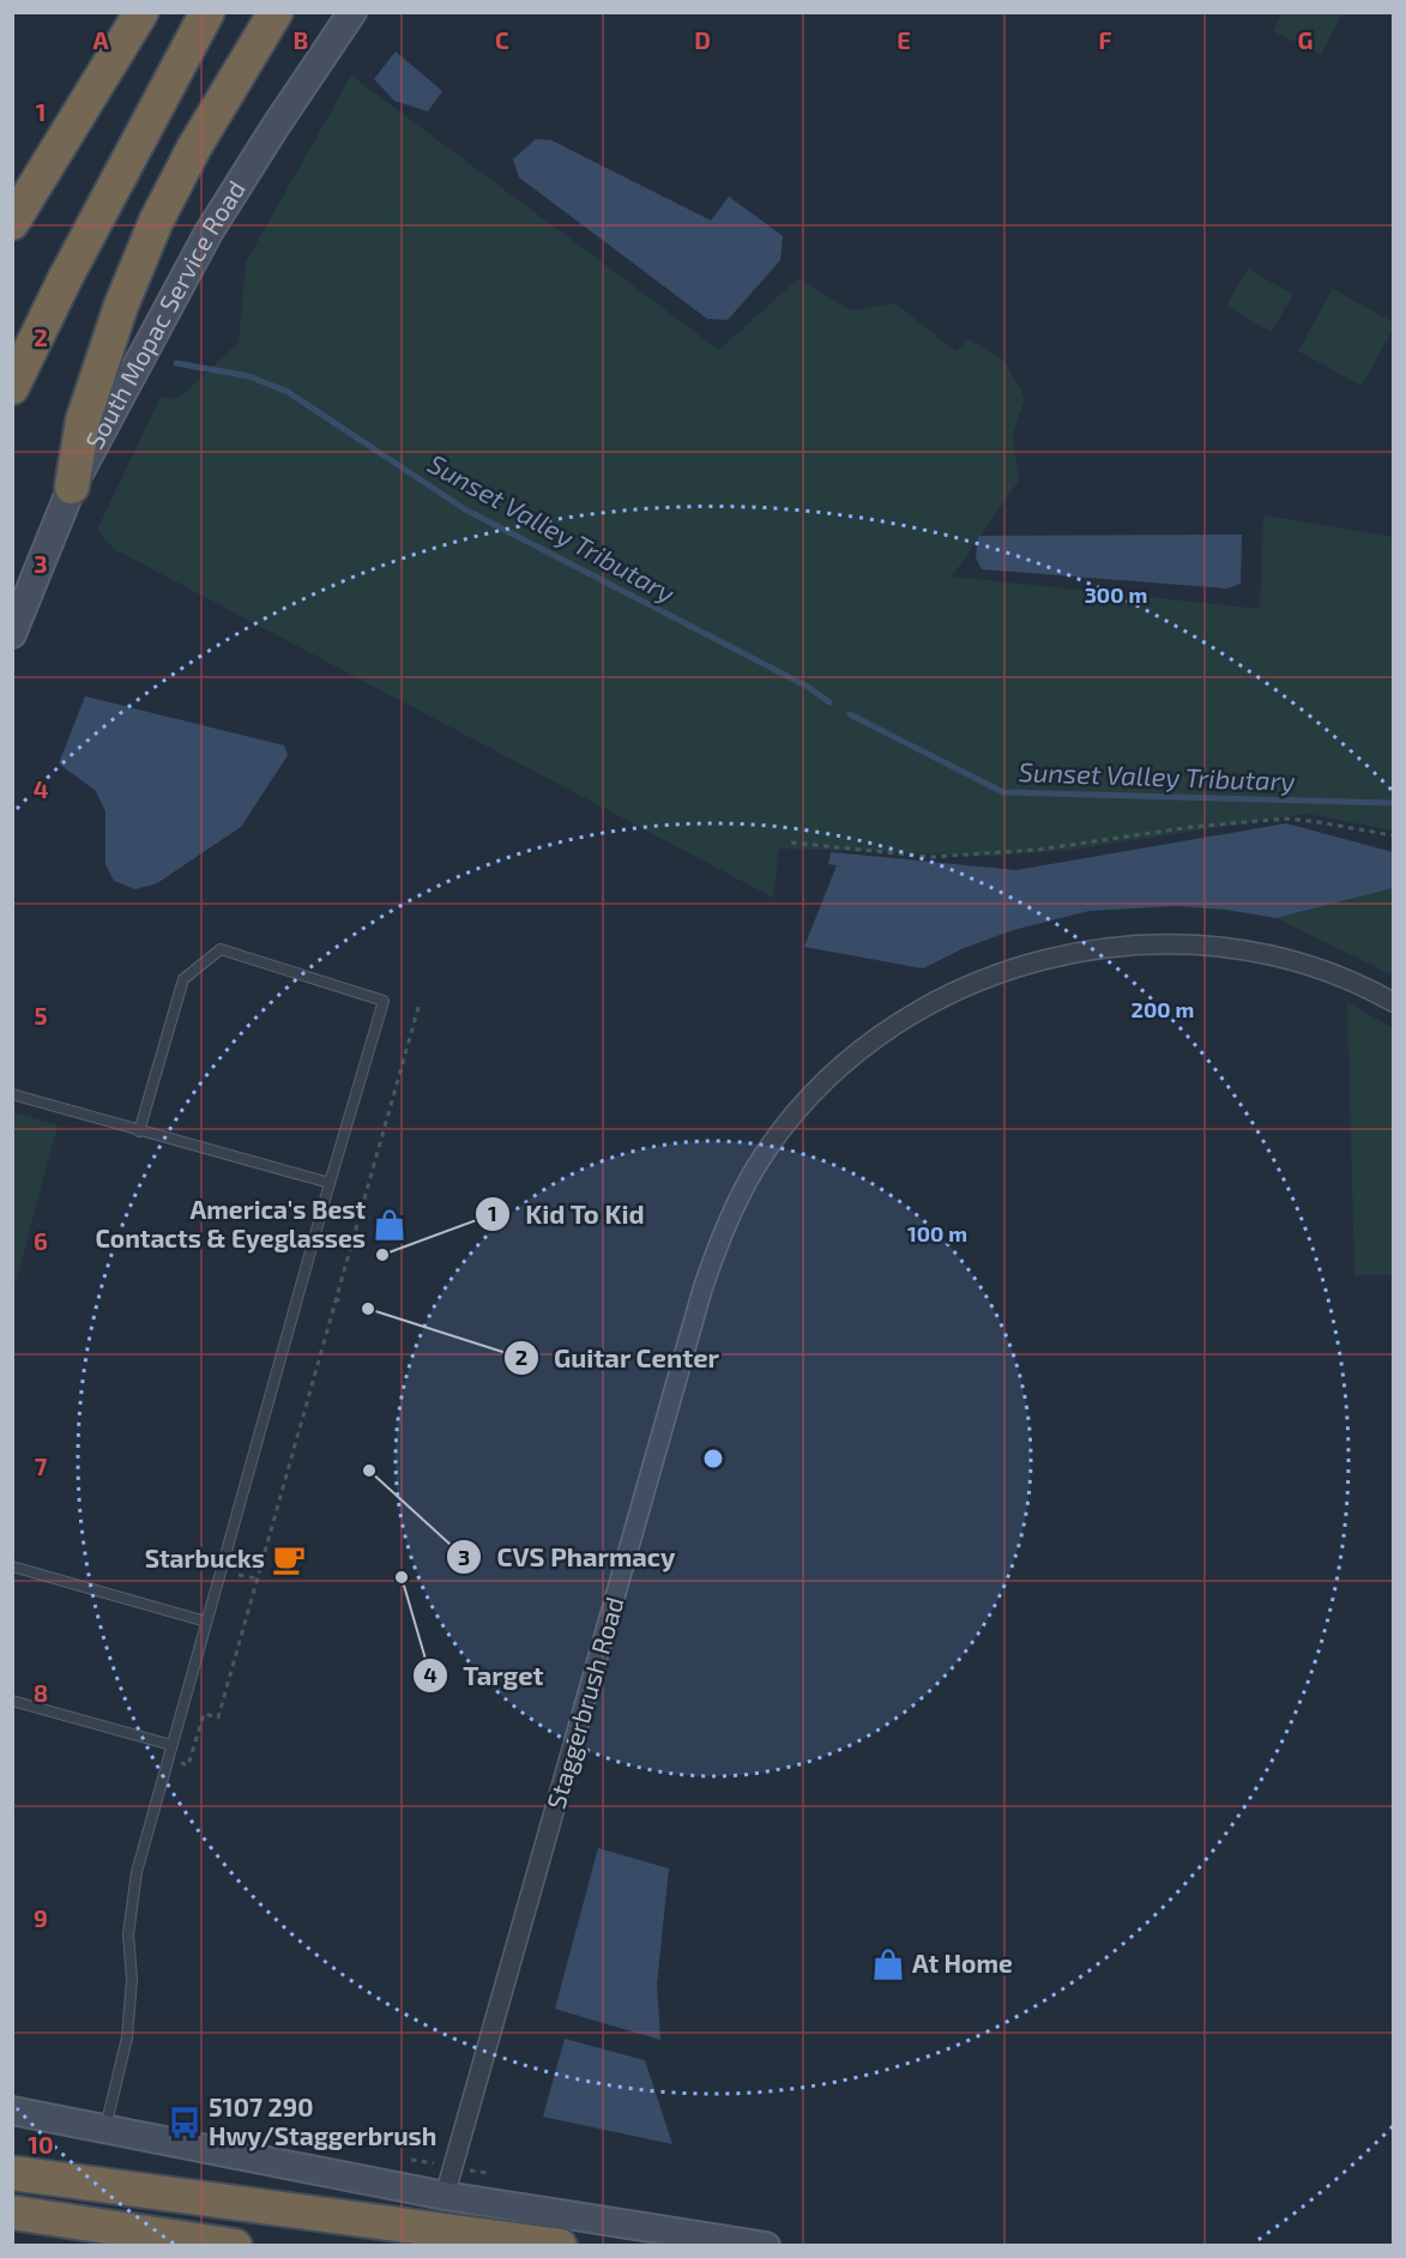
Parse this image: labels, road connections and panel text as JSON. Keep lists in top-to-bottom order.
{
  "streets": {
    "main road": ["South Mopac Service Road"],
    "street": ["Staggerbrush Road"]
  },
  "water": ["Sunset Valley Tributary"],
  "places": {
    "shop": ["America's Best Contacts & Eyeglasses", "At Home"],
    "other": [
      "Kid To Kid",
      "Guitar Center",
      "CVS Pharmacy",
      "Target"
    ],
    "cafe": ["Starbucks"],
    "bus stop": ["5107 290 Hwy/Staggerbrush"]
  },
  "grid": {
    "columns": [
      "A",
      "B",
      "C",
      "D",
      "E",
      "F",
      "G"
    ],
    "rows": [
      "1",
      "2",
      "3",
      "4",
      "5",
      "6",
      "7",
      "8",
      "9",
      "10"
    ]
  },
  "rings": ["300 m", "200 m", "100 m"]
}
